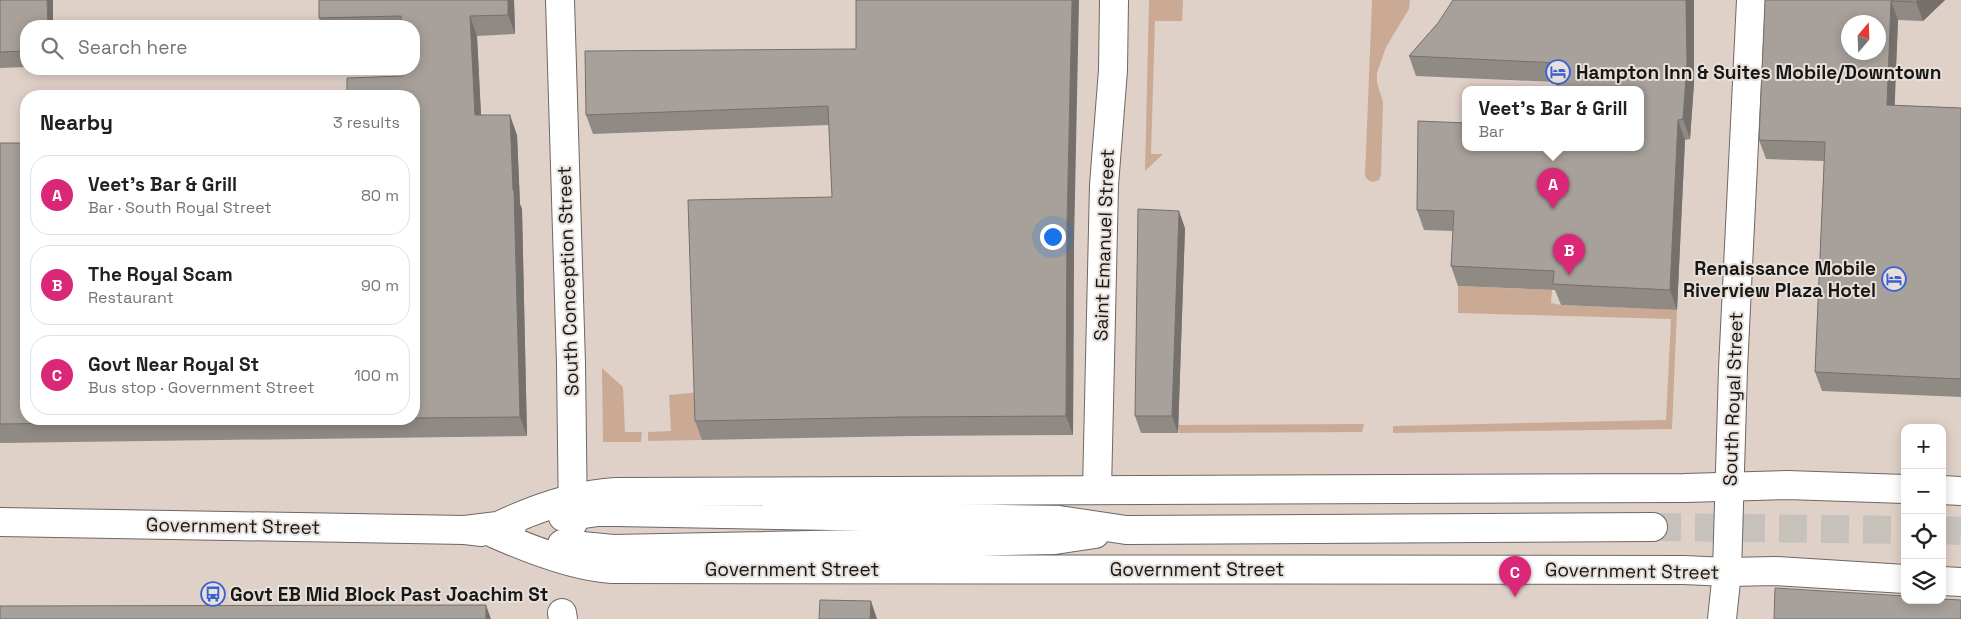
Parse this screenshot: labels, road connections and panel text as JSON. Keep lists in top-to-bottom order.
{
  "streets": {
    "main road": [
      "Saint Emanuel Street",
      "South Conception Street",
      "South Royal Street",
      "Government Street"
    ]
  },
  "crossings": [
    ["Saint Emanuel Street", "Government Street"],
    ["South Conception Street", "Government Street"],
    ["South Royal Street", "Government Street"]
  ],
  "places": {
    "hotel": ["Hampton Inn & Suites Mobile/Downtown", "Renaissance Mobile Riverview Plaza Hotel"],
    "bus stop": ["Govt EB Mid Block Past Joachim St"]
  },
  "north": "top",
  "page": {
    "search": "Search here",
    "popup": ["Veet's Bar & Grill", "Bar"],
    "heading": ["Nearby", "3 results"],
    "list": [
      {
        "mark": "A",
        "name": "Veet's Bar & Grill",
        "note": "Bar · South Royal Street",
        "value": "80 m"
      },
      {
        "mark": "B",
        "name": "The Royal Scam",
        "note": "Restaurant",
        "value": "90 m"
      },
      {
        "mark": "C",
        "name": "Govt Near Royal St",
        "note": "Bus stop · Government Street",
        "value": "100 m"
      }
    ],
    "pins": ["A", "B", "C"],
    "map_buttons": ["+", "−"]
  }
}
